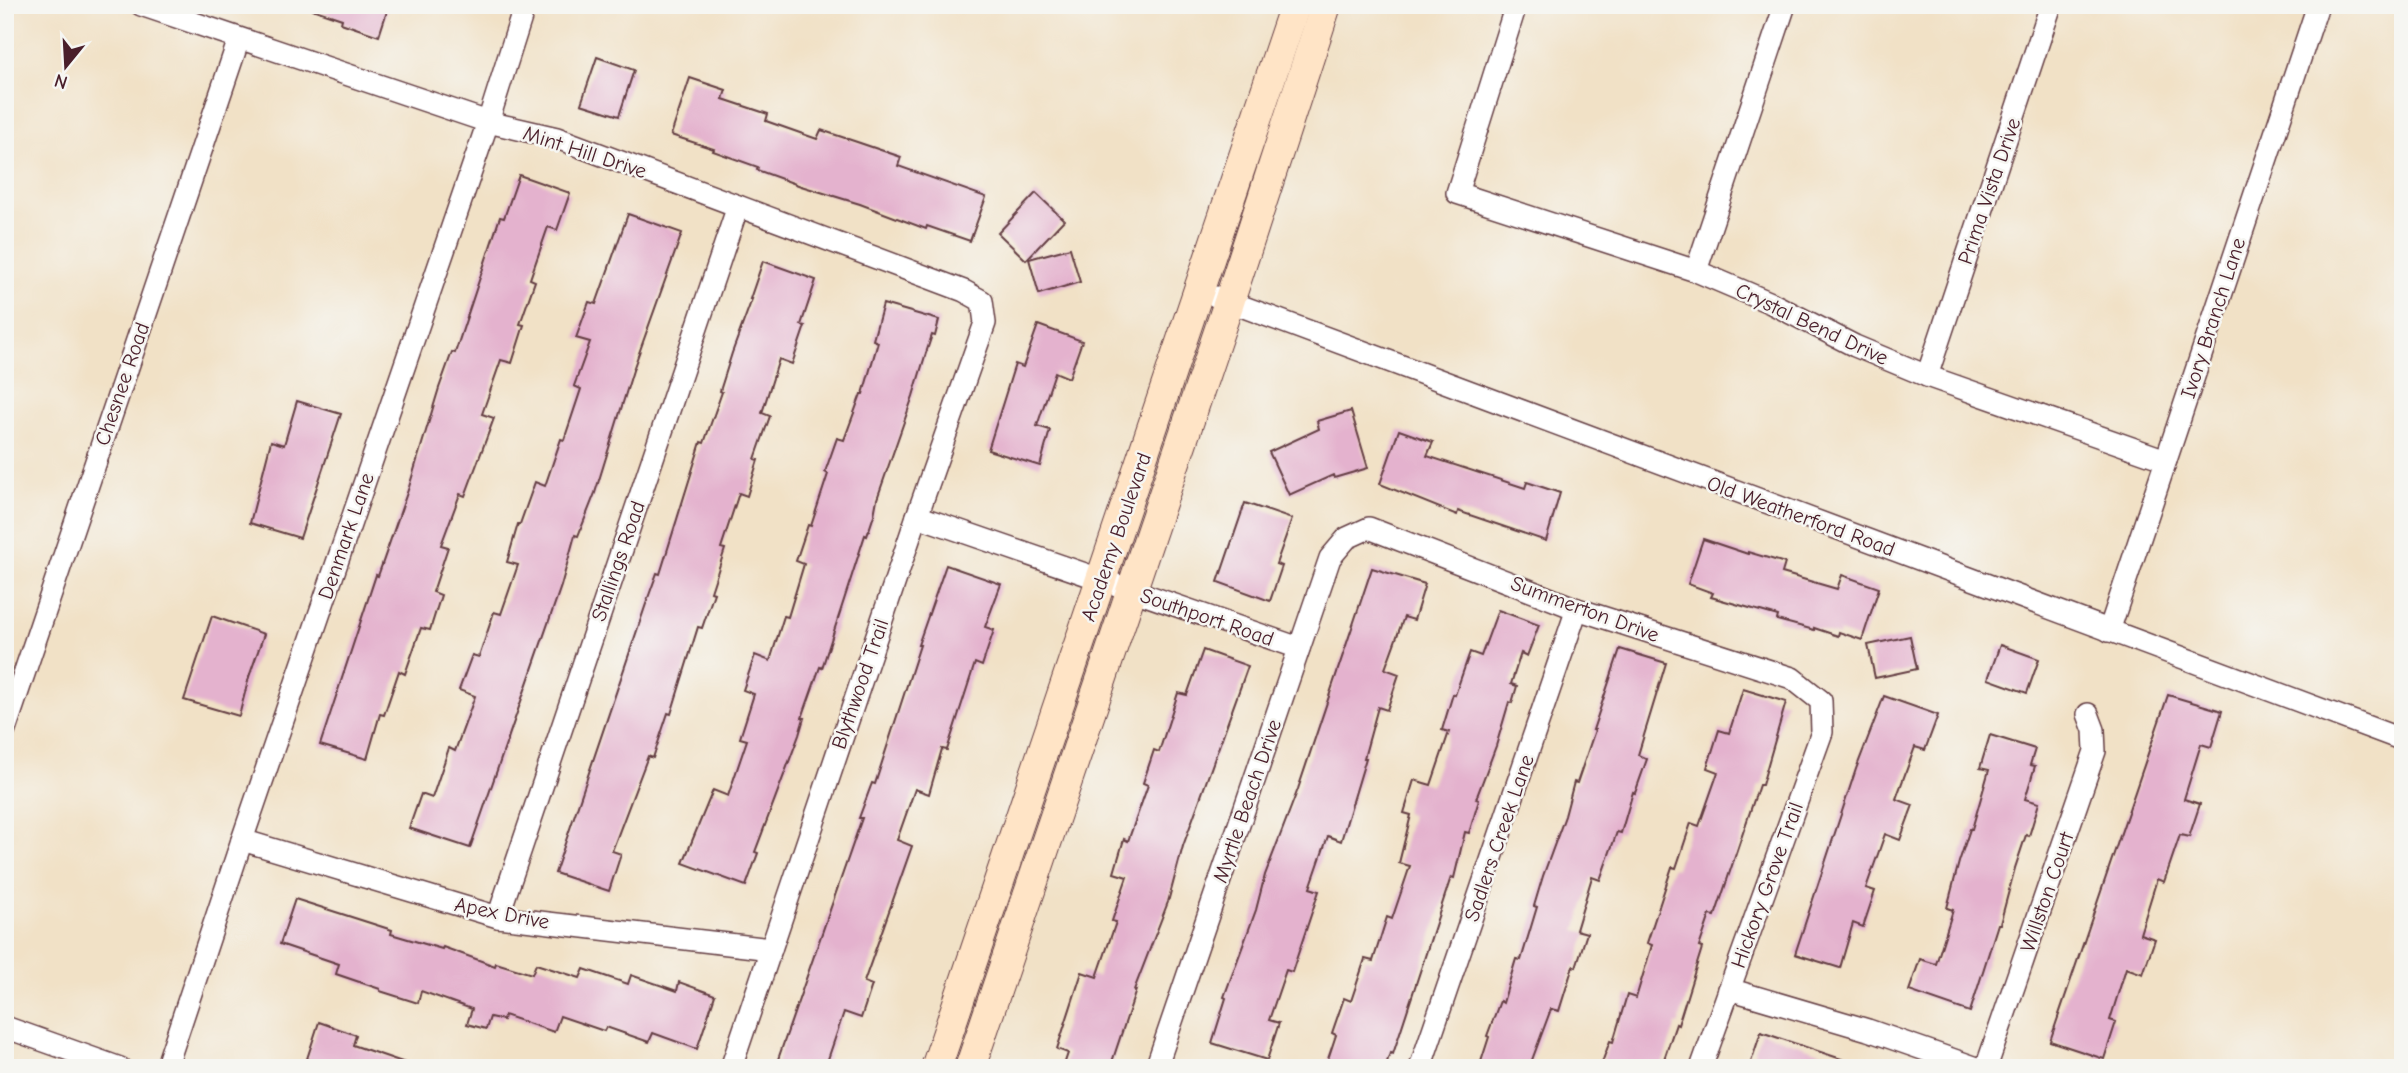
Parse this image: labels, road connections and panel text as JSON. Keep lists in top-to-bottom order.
{
  "streets": {
    "main road": ["Academy Boulevard"],
    "street": [
      "Mint Hill Drive",
      "Prima Vista Drive",
      "Ivory Branch Lane",
      "Crystal Bend Drive",
      "Chesnee Road",
      "Old Weatherford Road",
      "Denmark Lane",
      "Stallings Road",
      "Summerton Drive",
      "Southport Road",
      "Blythwood Trail",
      "Myrtle Beach Drive",
      "Sadlers Creek Lane",
      "Hickory Grove Trail",
      "Willston Court",
      "Apex Drive"
    ]
  },
  "crossings": [
    ["Mint Hill Drive", "Chesnee Road"],
    ["Mint Hill Drive", "Denmark Lane"],
    ["Mint Hill Drive", "Stallings Road"],
    ["Mint Hill Drive", "Blythwood Trail"],
    ["Prima Vista Drive", "Crystal Bend Drive"],
    ["Ivory Branch Lane", "Crystal Bend Drive"],
    ["Ivory Branch Lane", "Old Weatherford Road"],
    ["Old Weatherford Road", "Academy Boulevard"],
    ["Denmark Lane", "Apex Drive"],
    ["Academy Boulevard", "Southport Road"],
    ["Stallings Road", "Apex Drive"],
    ["Summerton Drive", "Myrtle Beach Drive"],
    ["Summerton Drive", "Sadlers Creek Lane"],
    ["Summerton Drive", "Hickory Grove Trail"],
    ["Southport Road", "Blythwood Trail"],
    ["Southport Road", "Myrtle Beach Drive"],
    ["Blythwood Trail", "Apex Drive"]
  ],
  "north": "bottom"
}
